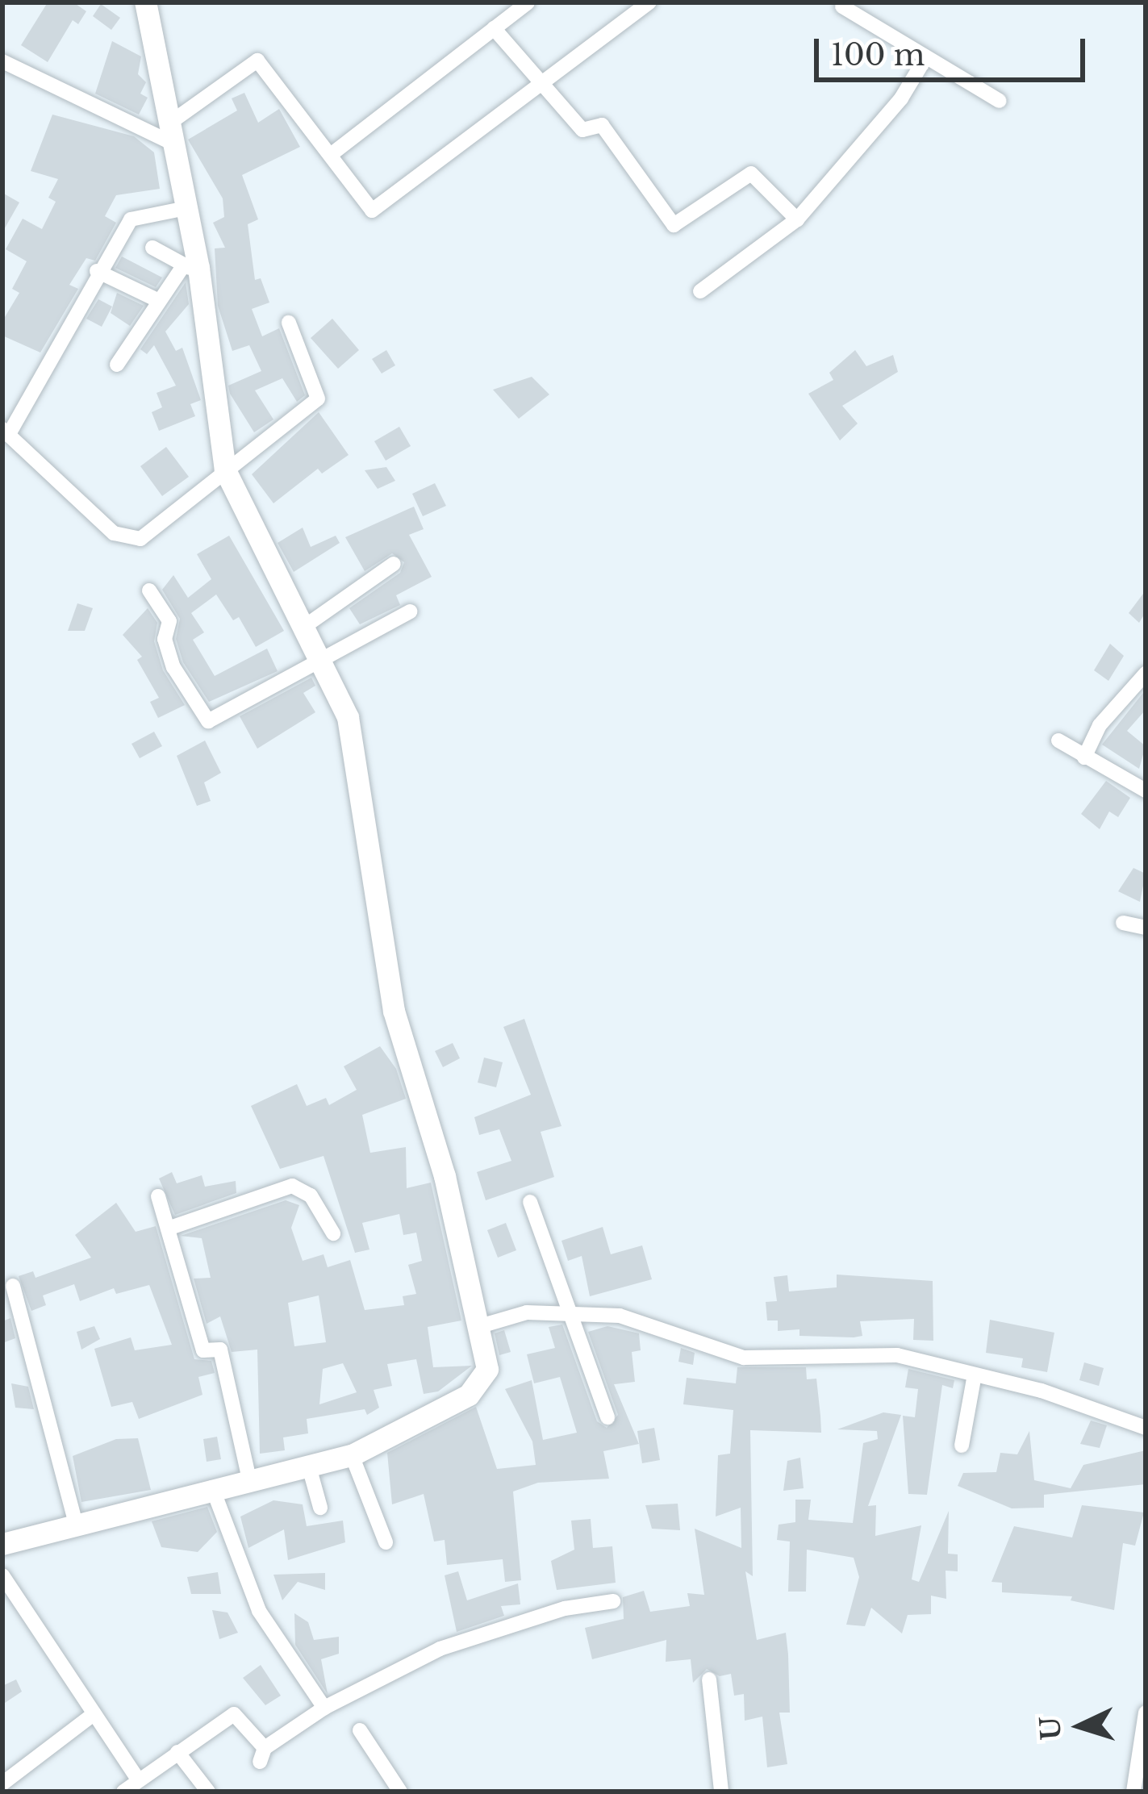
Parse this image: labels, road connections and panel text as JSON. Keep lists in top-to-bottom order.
{
  "scale_bar": "100 m",
  "north": "left"
}
